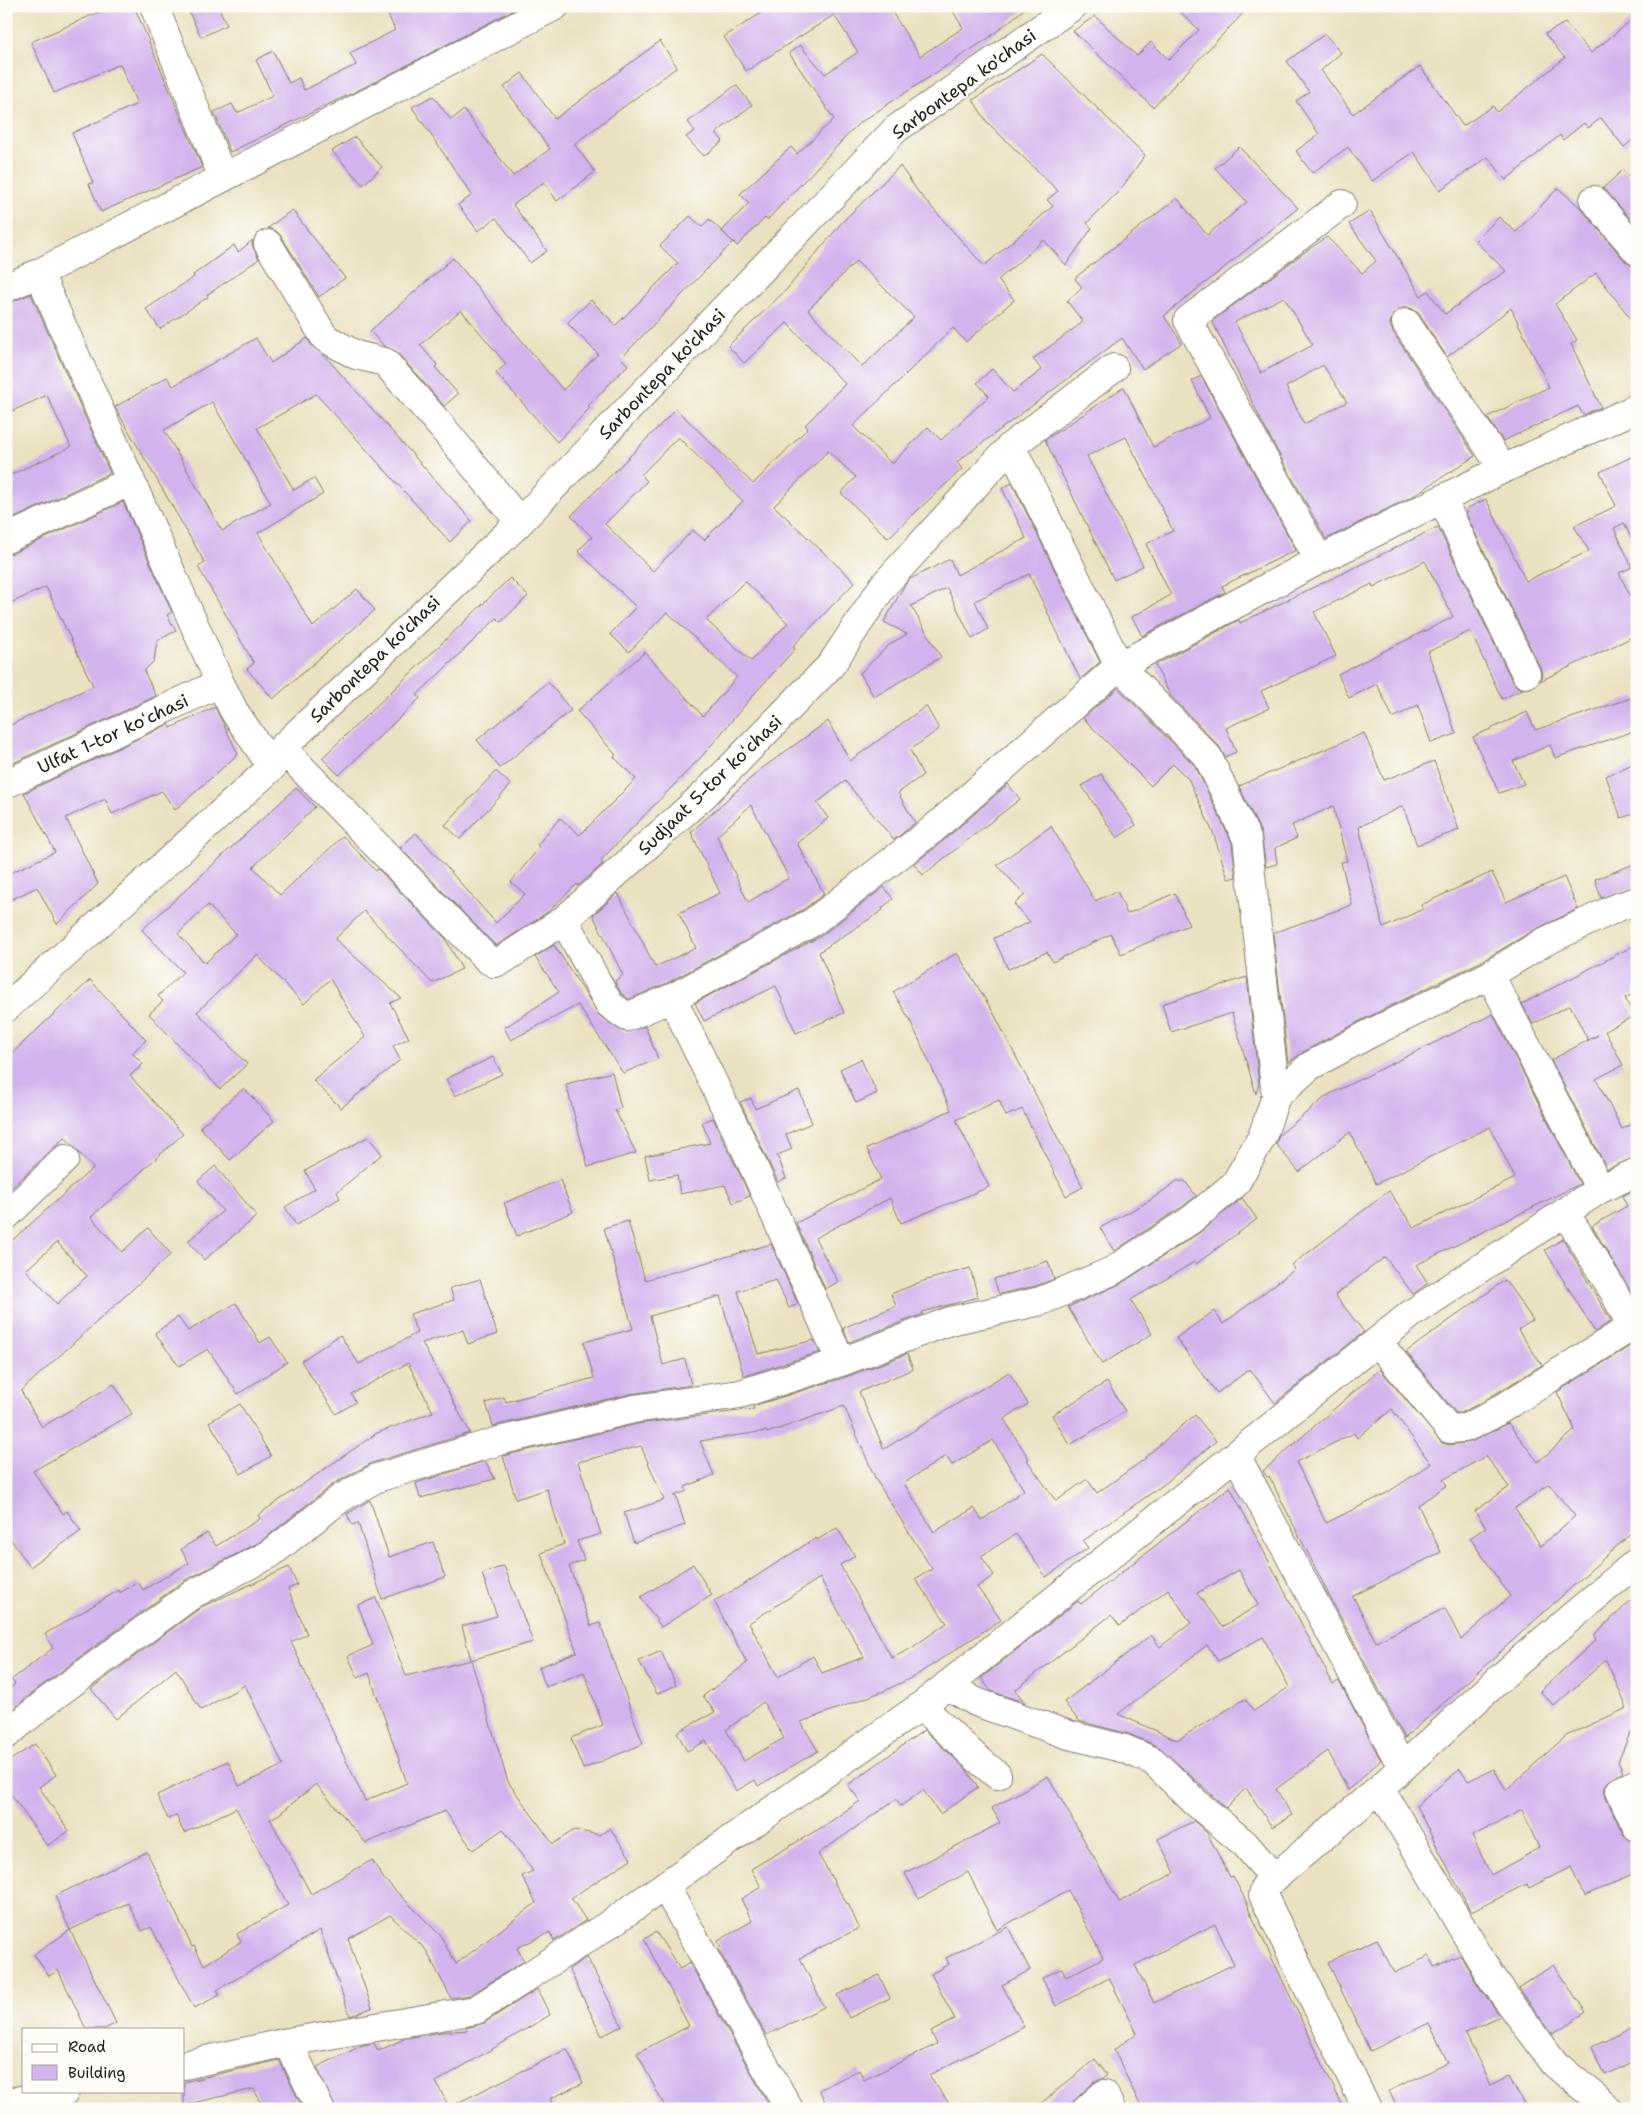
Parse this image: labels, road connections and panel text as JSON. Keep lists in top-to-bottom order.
{
  "streets": {
    "street": ["Sarbontepa ko'chasi", "Ulfat 1-tor koʻchasi", "Sudjaat 5-tor koʻchasi"]
  },
  "crossings": [
    ["Sarbontepa ko'chasi", "Sudjaat 5-tor koʻchasi"],
    ["Ulfat 1-tor koʻchasi", "Sudjaat 5-tor koʻchasi"]
  ],
  "legend": ["Road", "Building"]
}
